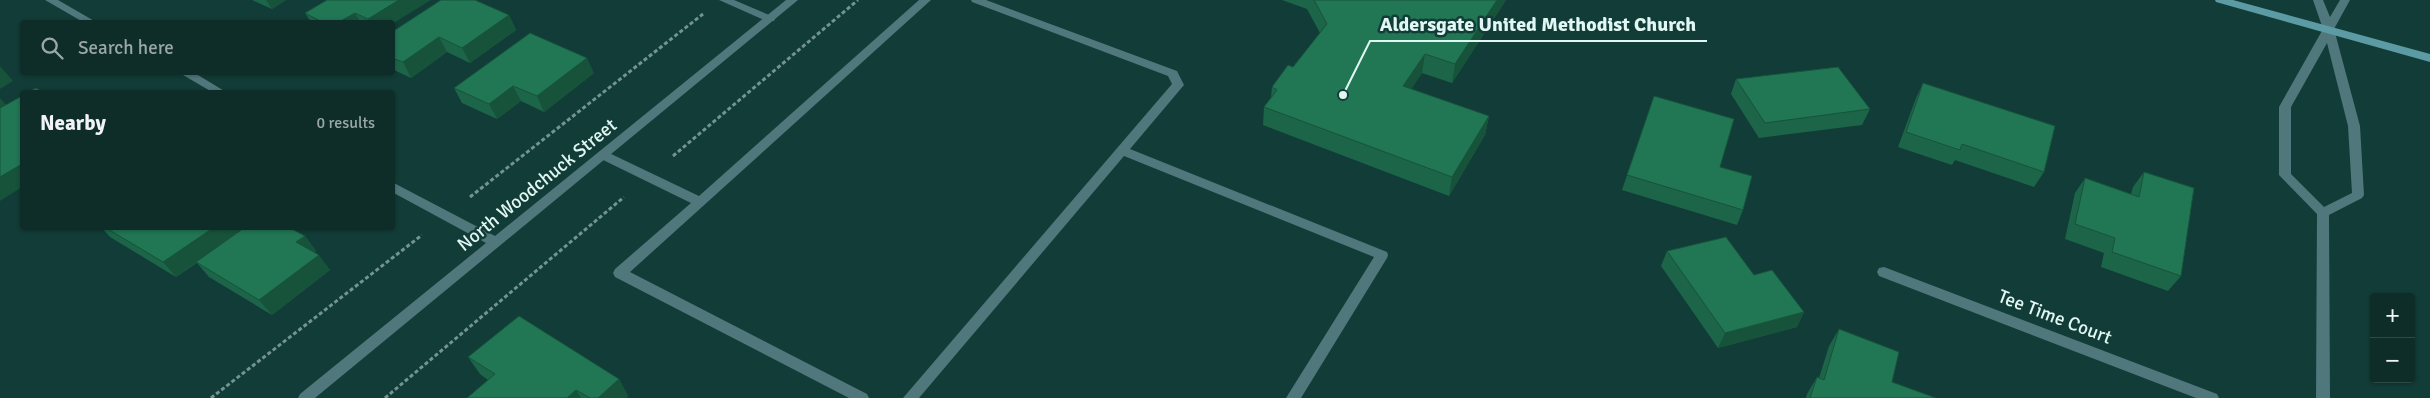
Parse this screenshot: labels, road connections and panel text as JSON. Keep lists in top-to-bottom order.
{
  "streets": {
    "street": ["North Woodchuck Street", "Tee Time Court"]
  },
  "places": ["Aldersgate United Methodist Church"],
  "page": {
    "search": "Search here",
    "heading": ["Nearby", "0 results"],
    "map_buttons": ["+", "−"]
  }
}
